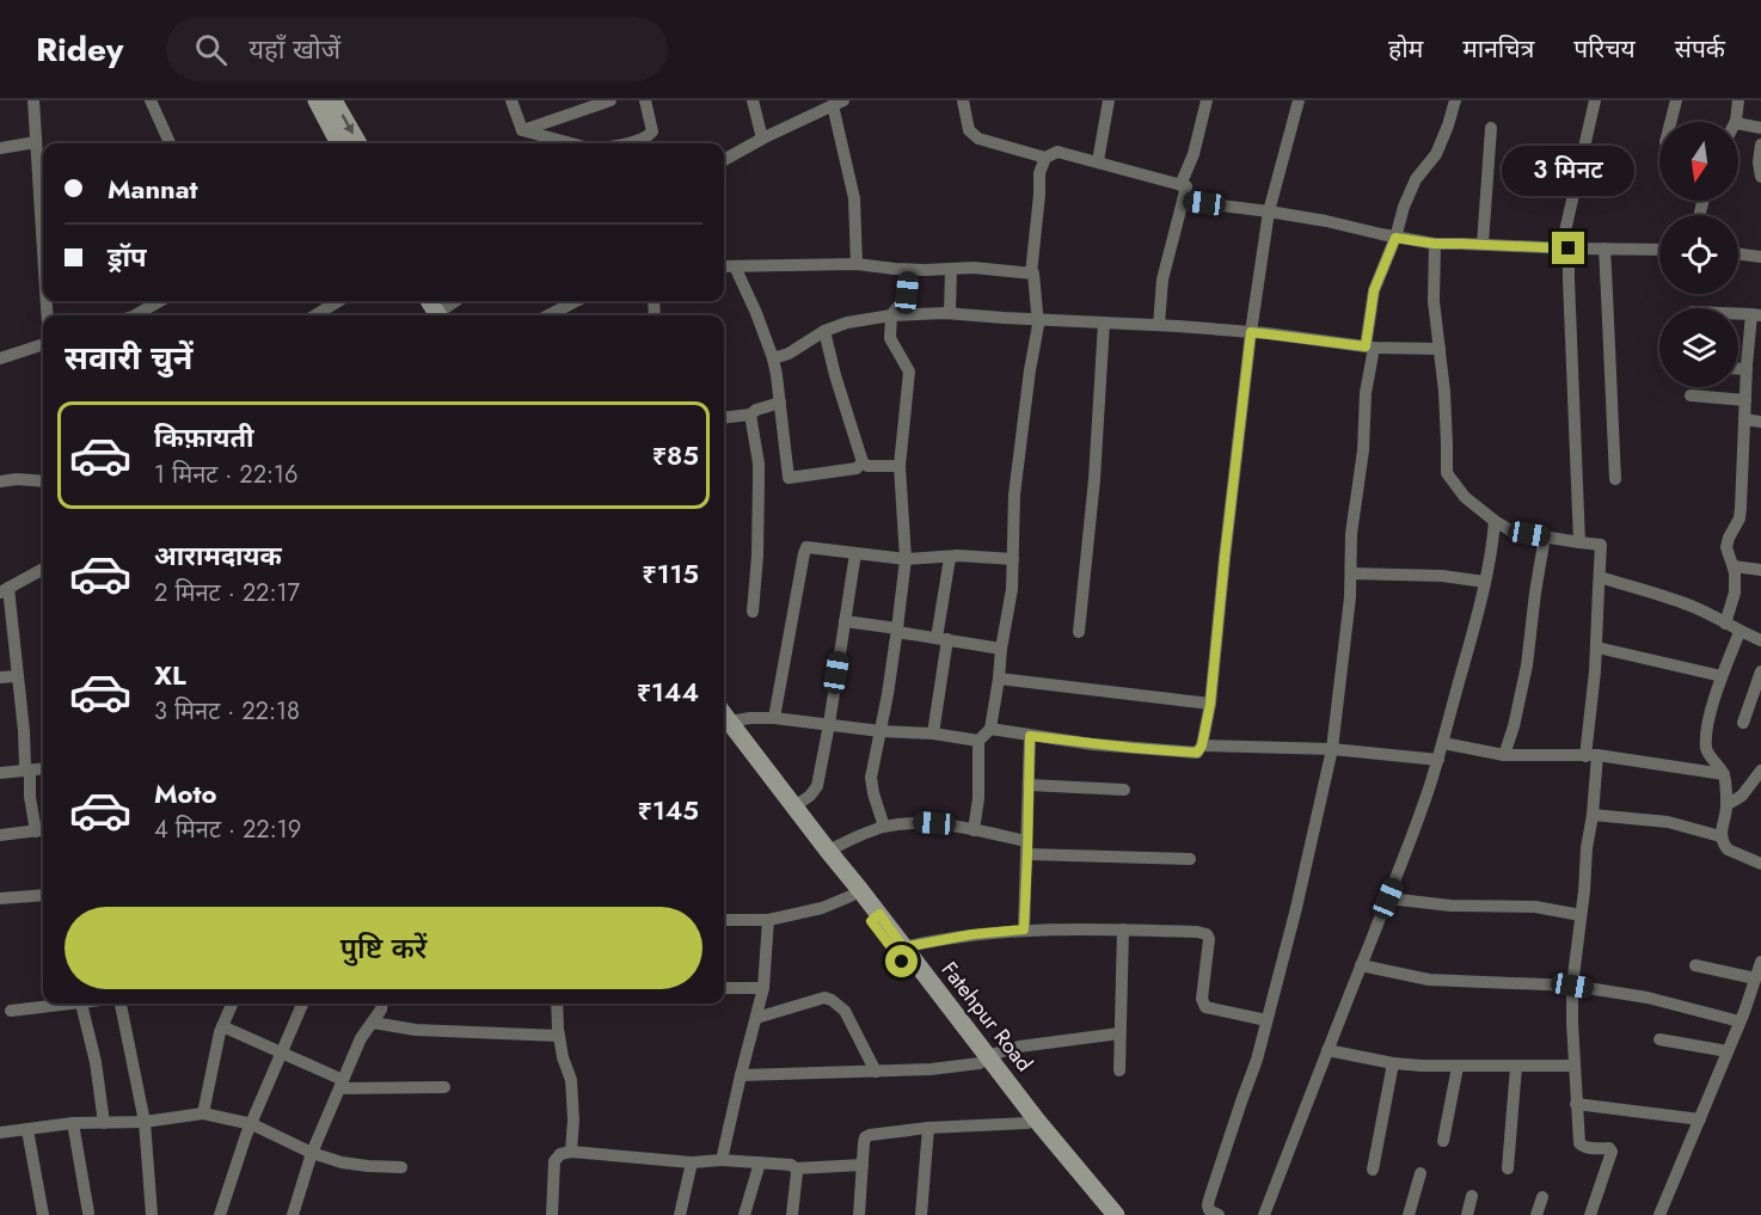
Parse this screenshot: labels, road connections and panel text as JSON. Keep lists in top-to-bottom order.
{
  "streets": {
    "street": ["Fatehpur Road"]
  },
  "north": "bottom",
  "page": {
    "header": "Ridey",
    "search": "यहाँ खोजें",
    "nav": [
      "होम",
      "मानचित्र",
      "परिचय",
      "संपर्क"
    ],
    "banner": ["Mannat", "ड्रॉप"],
    "bubble": "3 मिनट",
    "heading": "सवारी चुनें",
    "list": [
      {
        "name": "किफ़ायती",
        "note": "1 मिनट · 22:16",
        "value": "₹85"
      },
      {
        "name": "आरामदायक",
        "note": "2 मिनट · 22:17",
        "value": "₹115"
      },
      {
        "name": "XL",
        "note": "3 मिनट · 22:18",
        "value": "₹144"
      },
      {
        "name": "Moto",
        "note": "4 मिनट · 22:19",
        "value": "₹145"
      }
    ],
    "buttons": "पुष्टि करें"
  }
}
